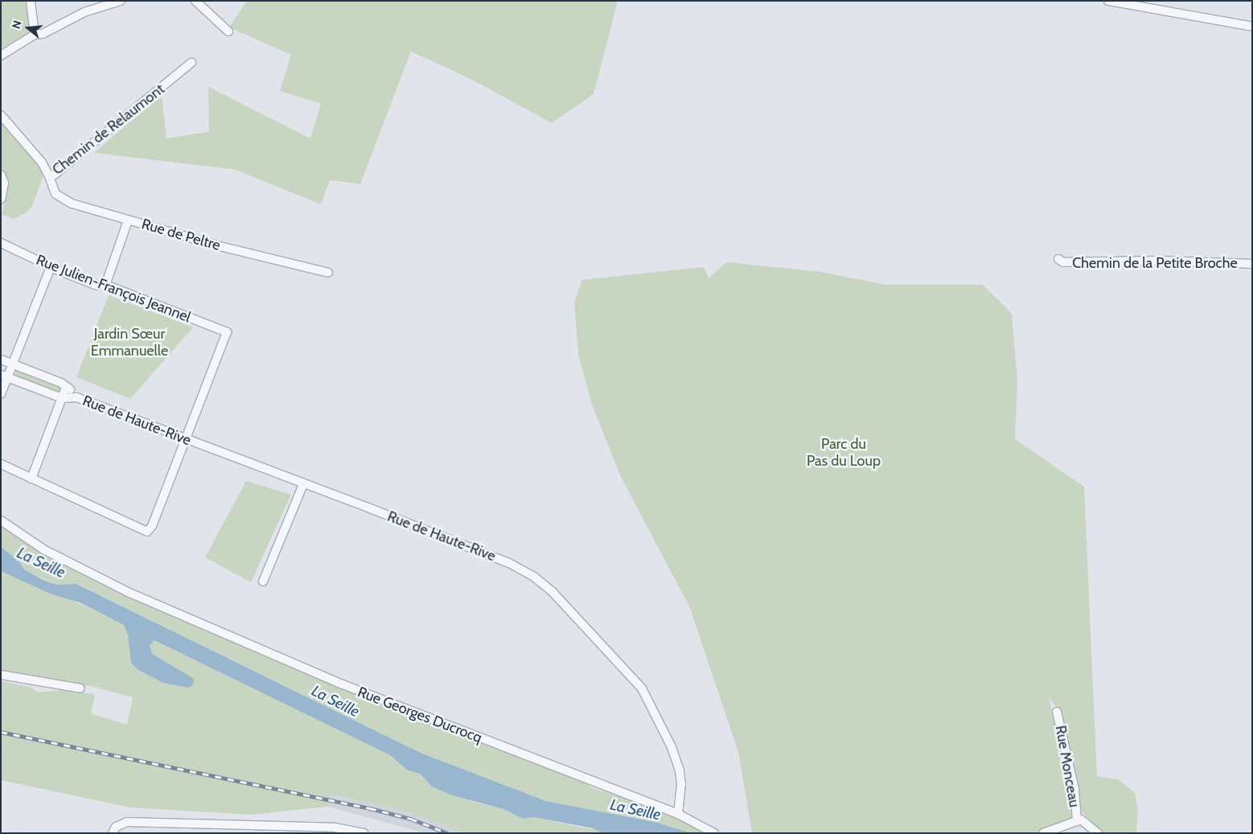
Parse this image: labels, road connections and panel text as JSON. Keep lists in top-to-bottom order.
{
  "streets": {
    "street": [
      "Chemin de Relaumont",
      "Rue de Peltre",
      "Chemin de la Petite Broche",
      "Rue Julien-François Jeannel",
      "Rue de Haute-Rive",
      "Rue Georges Ducrocq",
      "Rue Monceau"
    ]
  },
  "crossings": [
    ["Chemin de Relaumont", "Rue de Peltre"],
    ["Rue Julien-François Jeannel", "Rue de Haute-Rive"],
    ["Rue de Haute-Rive", "Rue Georges Ducrocq"]
  ],
  "water": ["La Seille"],
  "parks": ["Jardin Sœur Emmanuelle", "Parc du Pas du Loup"],
  "north": "left"
}
